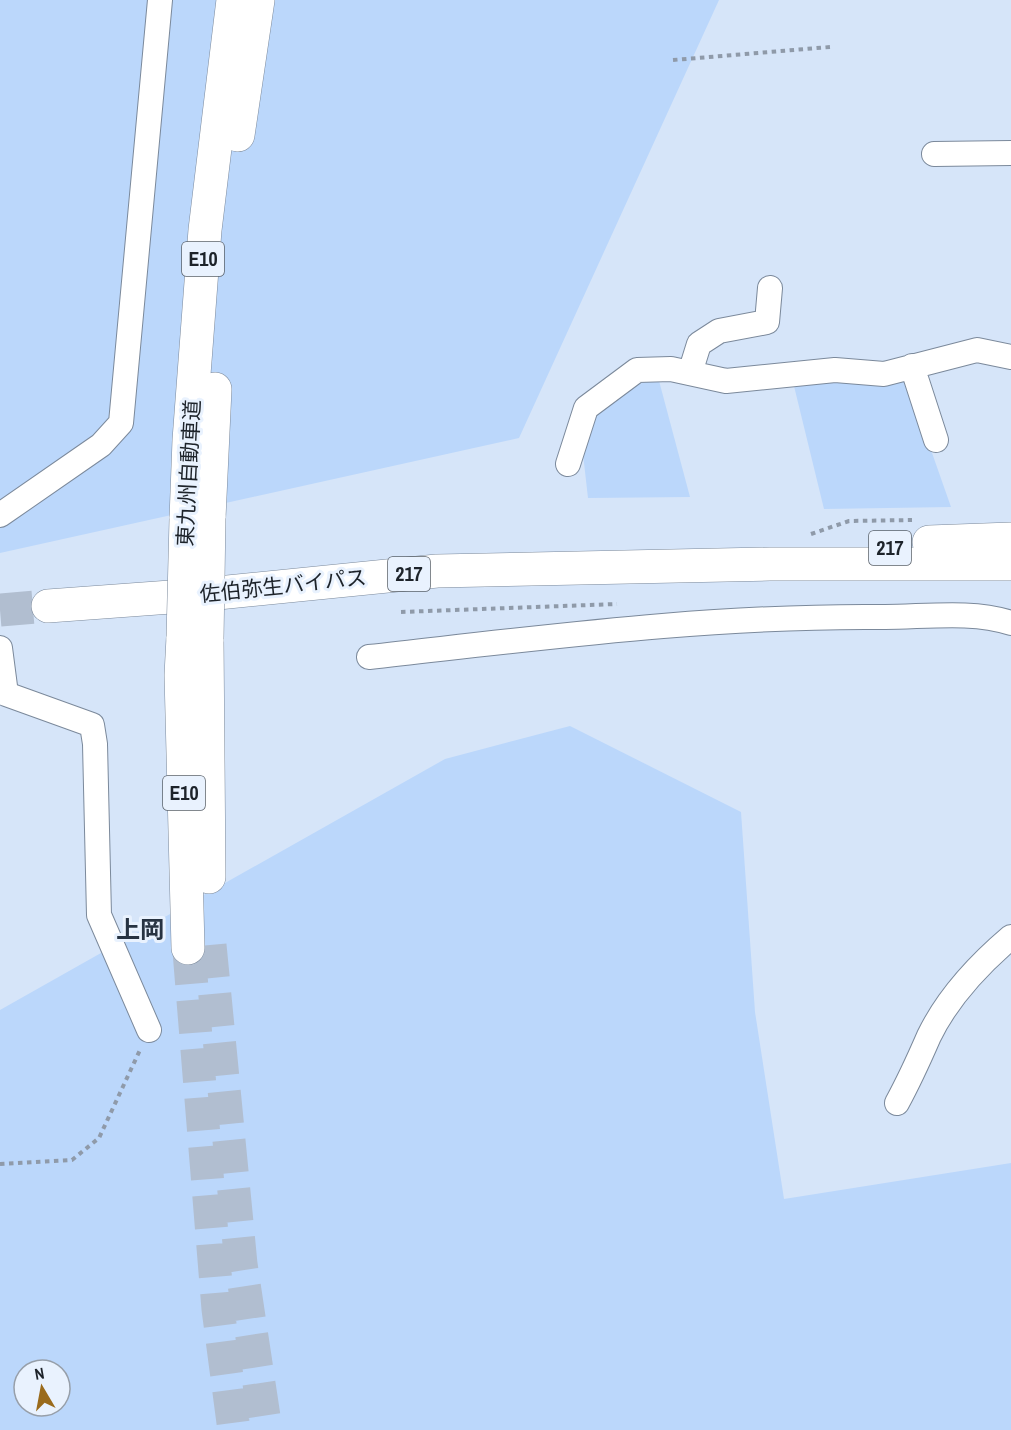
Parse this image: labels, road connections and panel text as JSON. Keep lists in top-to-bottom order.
{
  "streets": {
    "highway": [
      "E10",
      "東九州自動車道",
      "217",
      "佐伯弥生バイパス"
    ]
  },
  "districts": ["上岡"],
  "north": "top"
}
